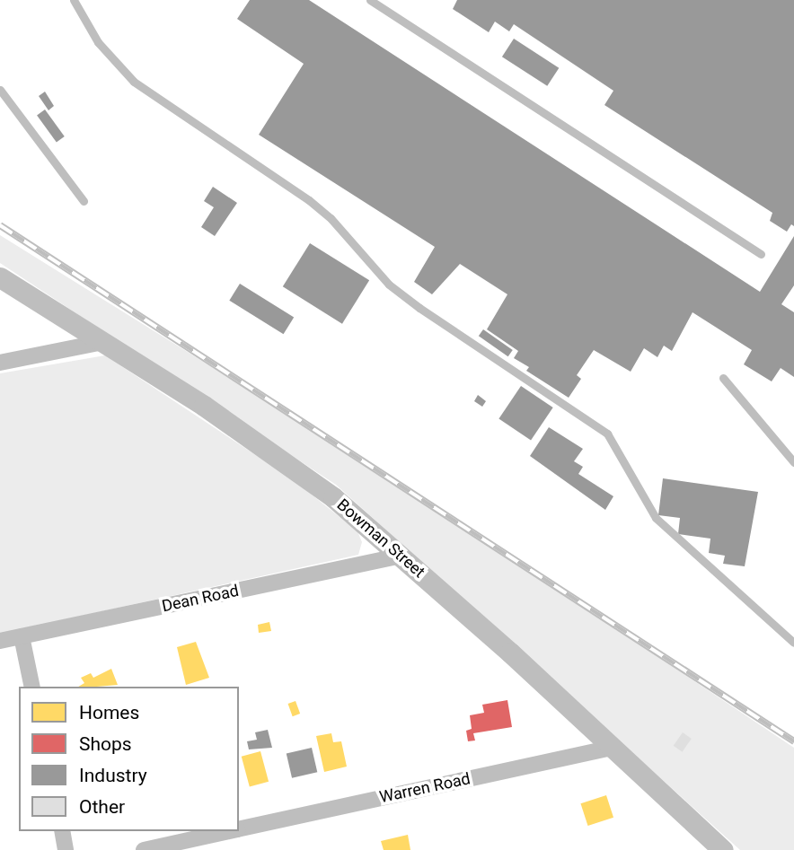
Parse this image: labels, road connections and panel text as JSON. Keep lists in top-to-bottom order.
{
  "streets": {
    "street": ["Bowman Street", "Dean Road", "Warren Road"]
  },
  "crossings": [
    ["Bowman Street", "Dean Road"],
    ["Bowman Street", "Warren Road"]
  ],
  "legend": [
    "Homes",
    "Shops",
    "Industry",
    "Other"
  ]
}
